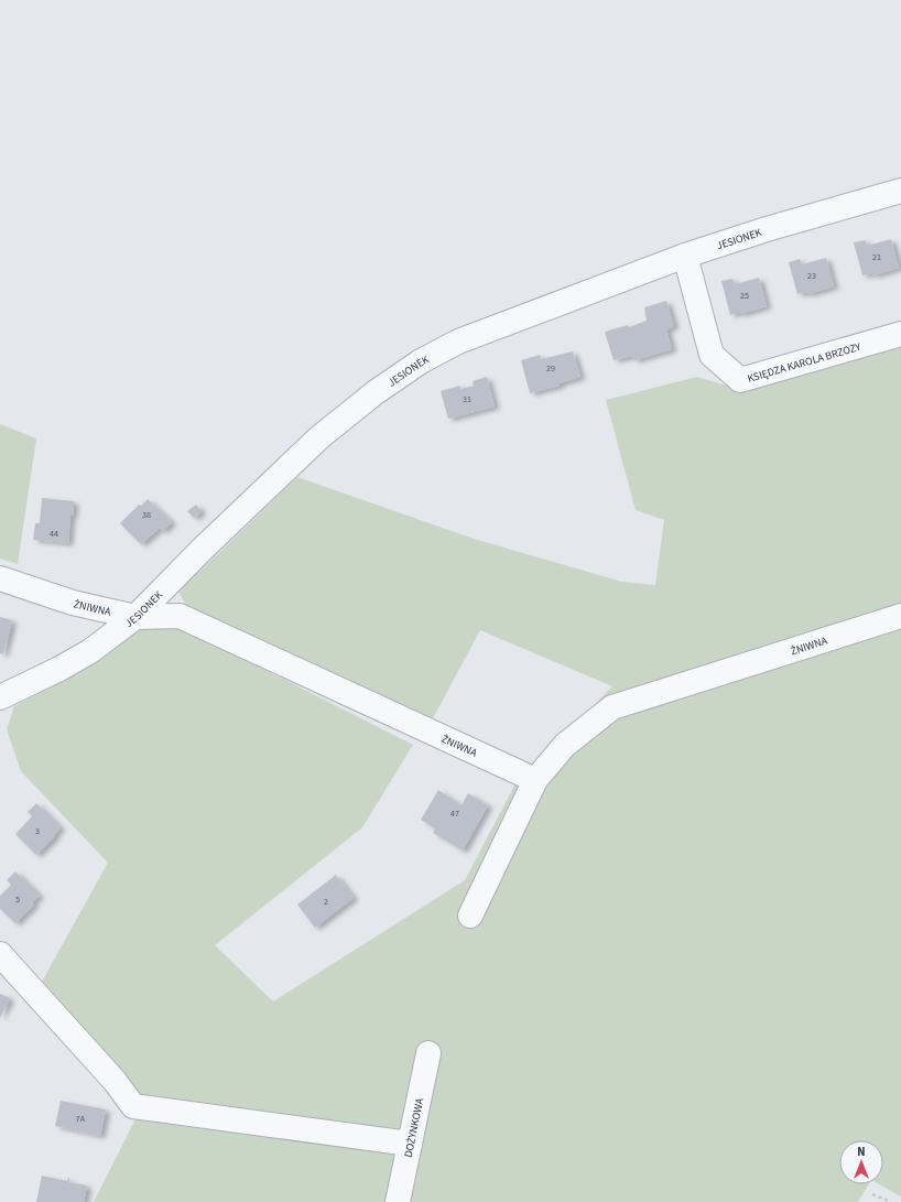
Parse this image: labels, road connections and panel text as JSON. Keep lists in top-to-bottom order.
{
  "streets": {
    "street": [
      "JESIONEK",
      "KSIĘDZA KAROLA BRZOZY",
      "ŻNIWNA",
      "DOŻYNKOWA"
    ]
  },
  "crossings": [
    ["JESIONEK", "KSIĘDZA KAROLA BRZOZY"],
    ["JESIONEK", "ŻNIWNA"]
  ],
  "house_numbers": [
    "21",
    "23",
    "25",
    "29",
    "31",
    "38",
    "44",
    "47",
    "3",
    "5",
    "2",
    "7A"
  ],
  "north": "top"
}
